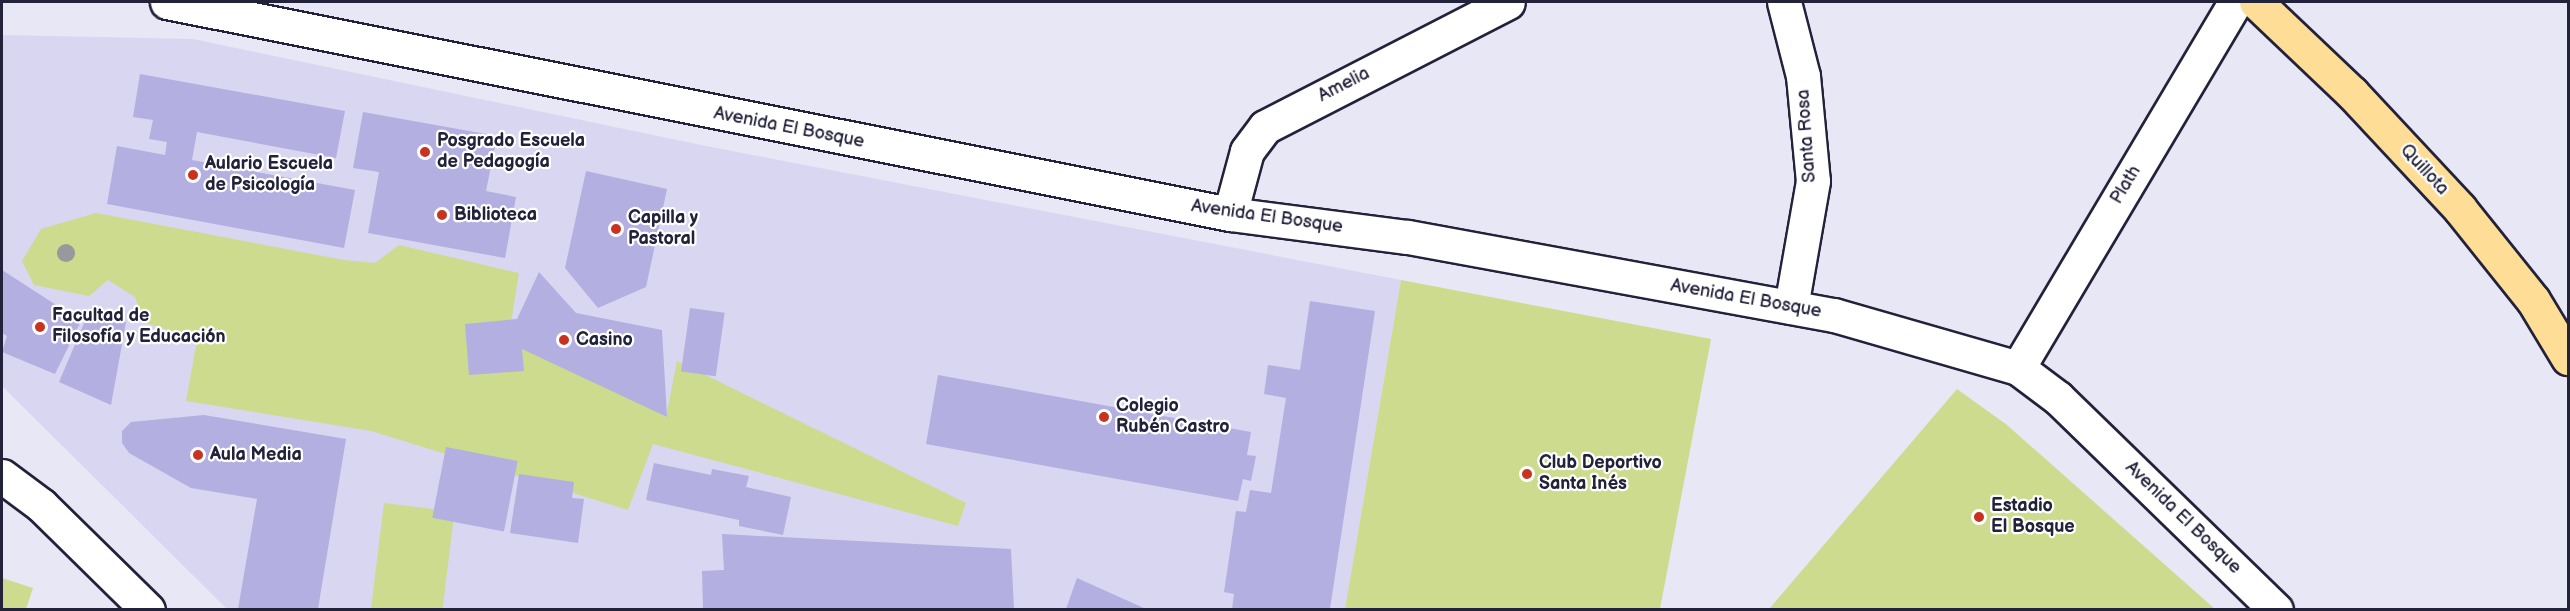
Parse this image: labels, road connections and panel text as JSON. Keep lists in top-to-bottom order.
{
  "streets": {
    "main road": ["Quillota"],
    "street": [
      "Amelia",
      "Avenida El Bosque",
      "Santa Rosa",
      "Plath"
    ]
  },
  "crossings": [
    ["Amelia", "Avenida El Bosque"],
    ["Avenida El Bosque", "Santa Rosa"],
    ["Avenida El Bosque", "Plath"]
  ],
  "places": [
    "Posgrado Escuela de Pedagogía",
    "Aulario Escuela de Psicología",
    "Biblioteca",
    "Capilla y Pastoral",
    "Facultad de Filosofía y Educación",
    "Casino",
    "Colegio Rubén Castro",
    "Aula Media",
    "Club Deportivo Santa Inés",
    "Estadio El Bosque"
  ]
}
